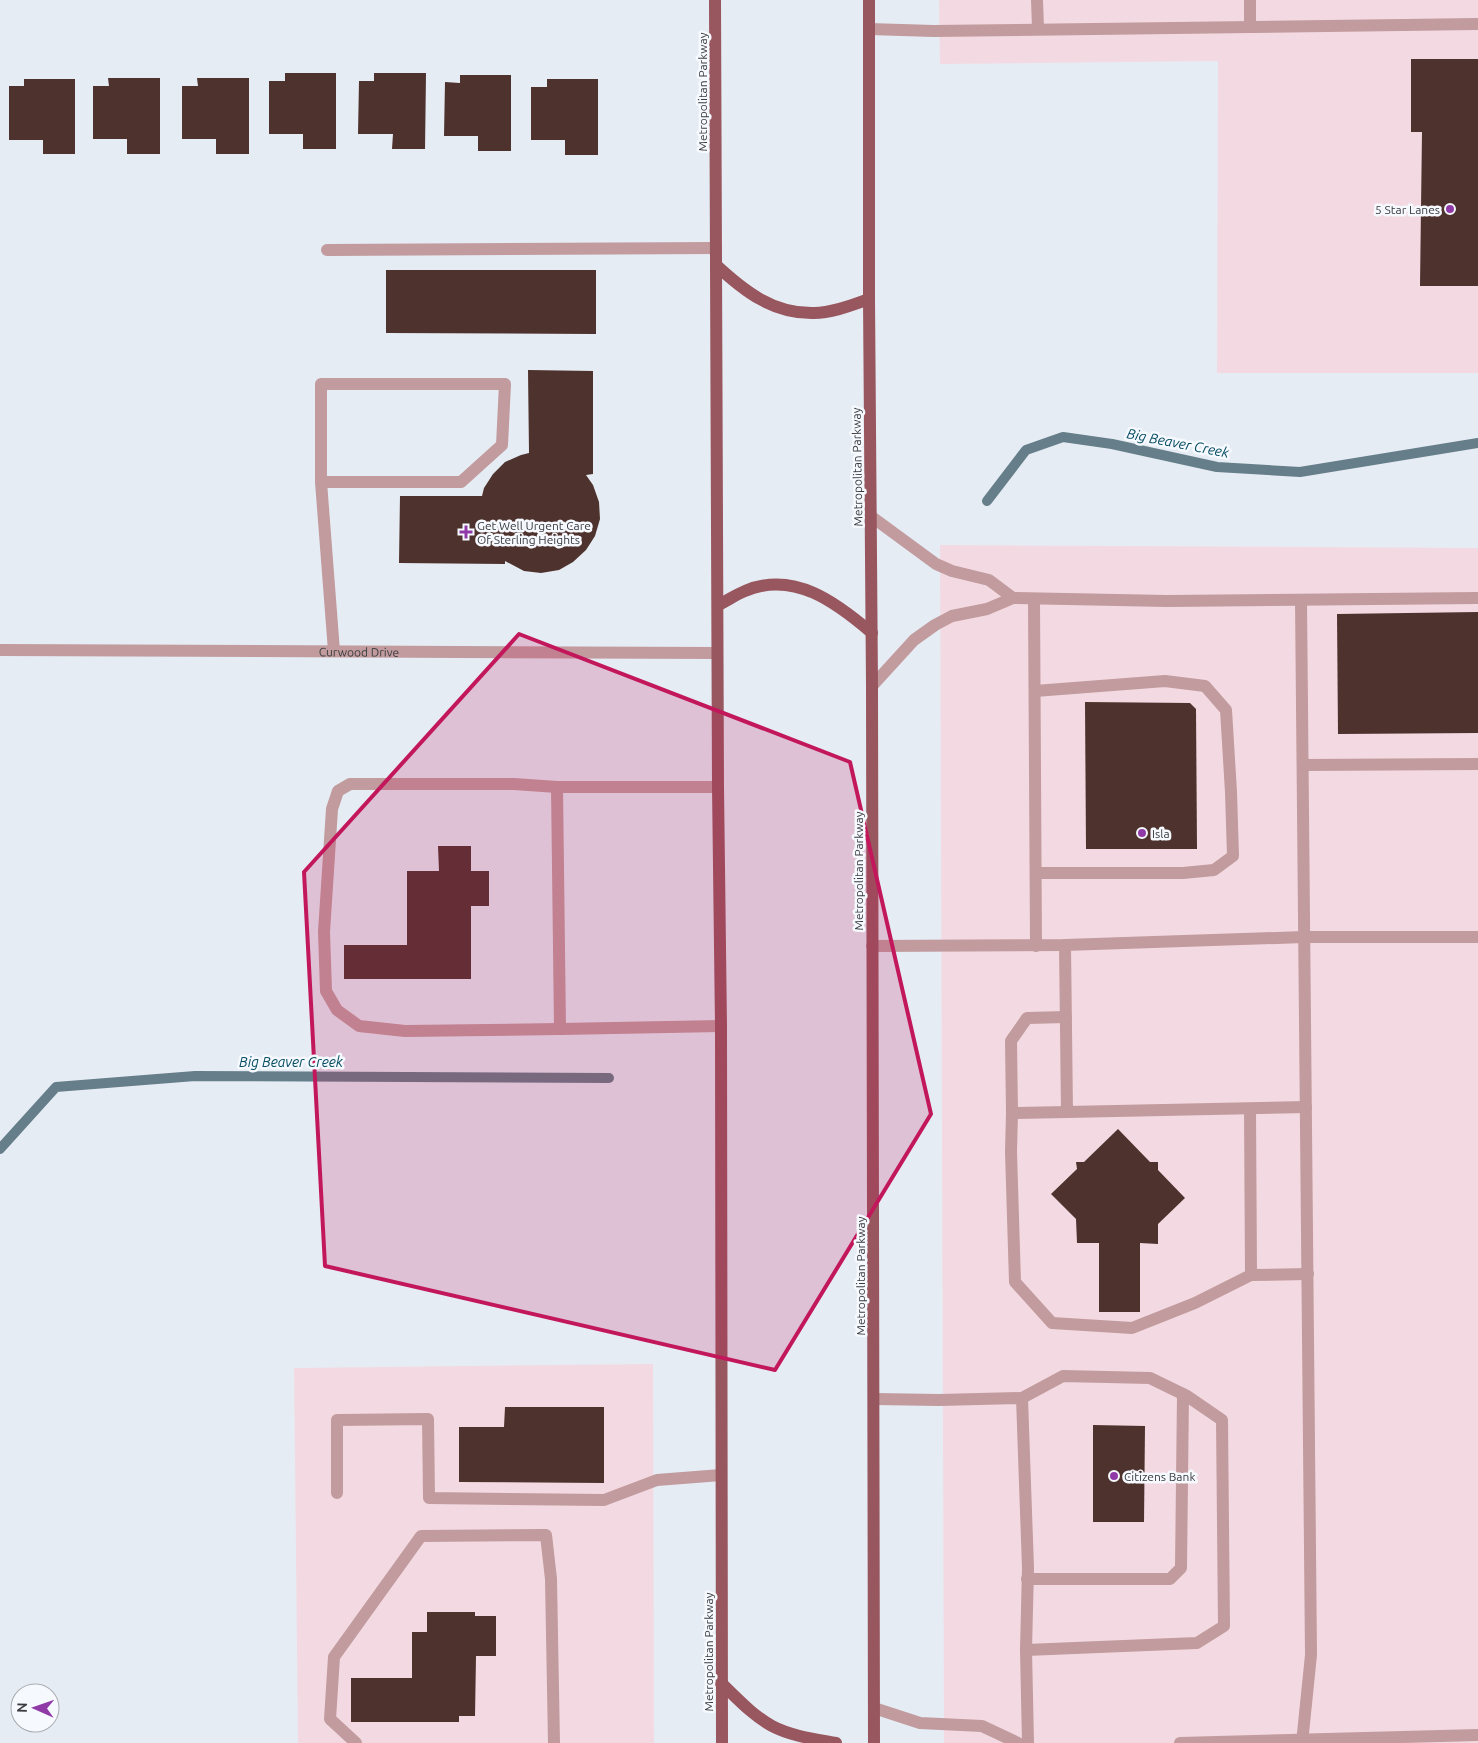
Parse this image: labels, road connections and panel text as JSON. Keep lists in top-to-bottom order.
{
  "streets": {
    "main road": ["Metropolitan Parkway"],
    "street": ["Curwood Drive"]
  },
  "crossings": [
    ["Metropolitan Parkway", "Curwood Drive"]
  ],
  "water": ["Big Beaver Creek"],
  "places": {
    "other": ["5 Star Lanes", "Isla", "Citizens Bank"],
    "health": ["Get Well Urgent Care Of Sterling Heights"]
  },
  "north": "left"
}
